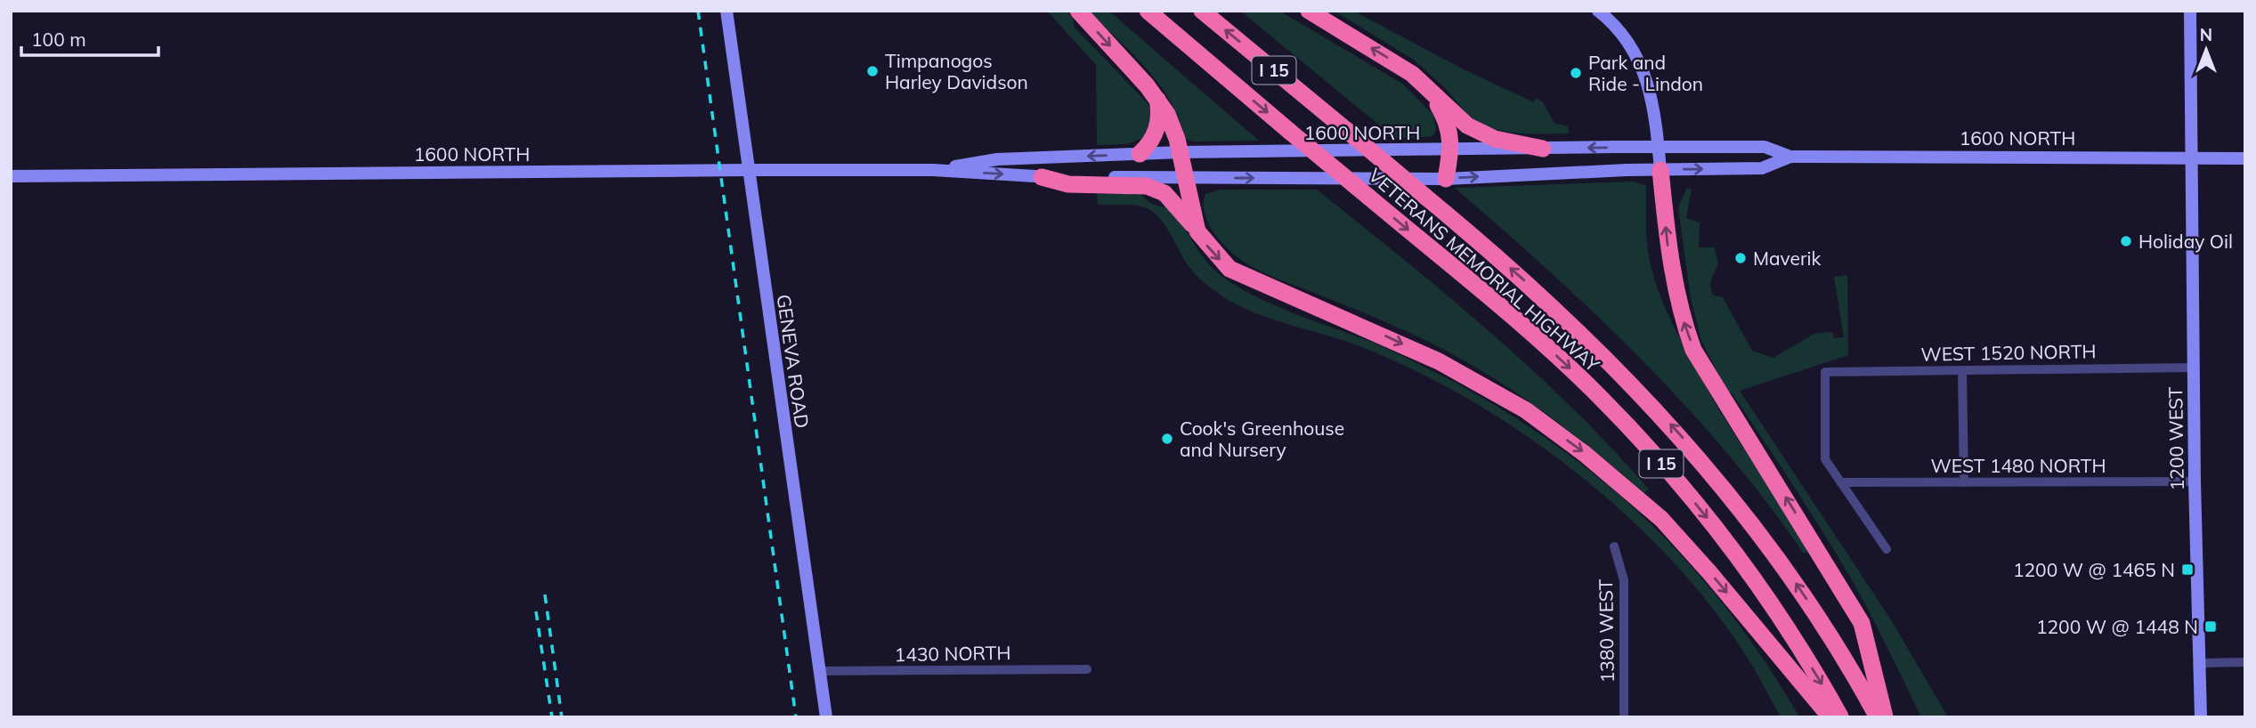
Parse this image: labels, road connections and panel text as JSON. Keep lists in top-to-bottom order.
{
  "streets": {
    "highway": ["I 15", "VETERANS MEMORIAL HIGHWAY"],
    "main road": ["1600 NORTH", "GENEVA ROAD", "1200 WEST"],
    "street": [
      "WEST 1520 NORTH",
      "WEST 1480 NORTH",
      "1380 WEST",
      "1430 NORTH"
    ]
  },
  "crossings": [
    ["1600 NORTH", "GENEVA ROAD"],
    ["1600 NORTH", "1200 WEST"],
    ["WEST 1520 NORTH", "1200 WEST"],
    ["WEST 1520 NORTH", "WEST 1480 NORTH"],
    ["GENEVA ROAD", "1430 NORTH"],
    ["1200 WEST", "WEST 1480 NORTH"]
  ],
  "places": {
    "other": [
      "Timpanogos Harley Davidson",
      "Park and Ride - Lindon",
      "Holiday Oil",
      "Maverik",
      "Cook's Greenhouse and Nursery"
    ],
    "transit": ["1200 W @ 1465 N", "1200 W @ 1448 N"]
  },
  "scale_bar": "100 m",
  "north": "top"
}
